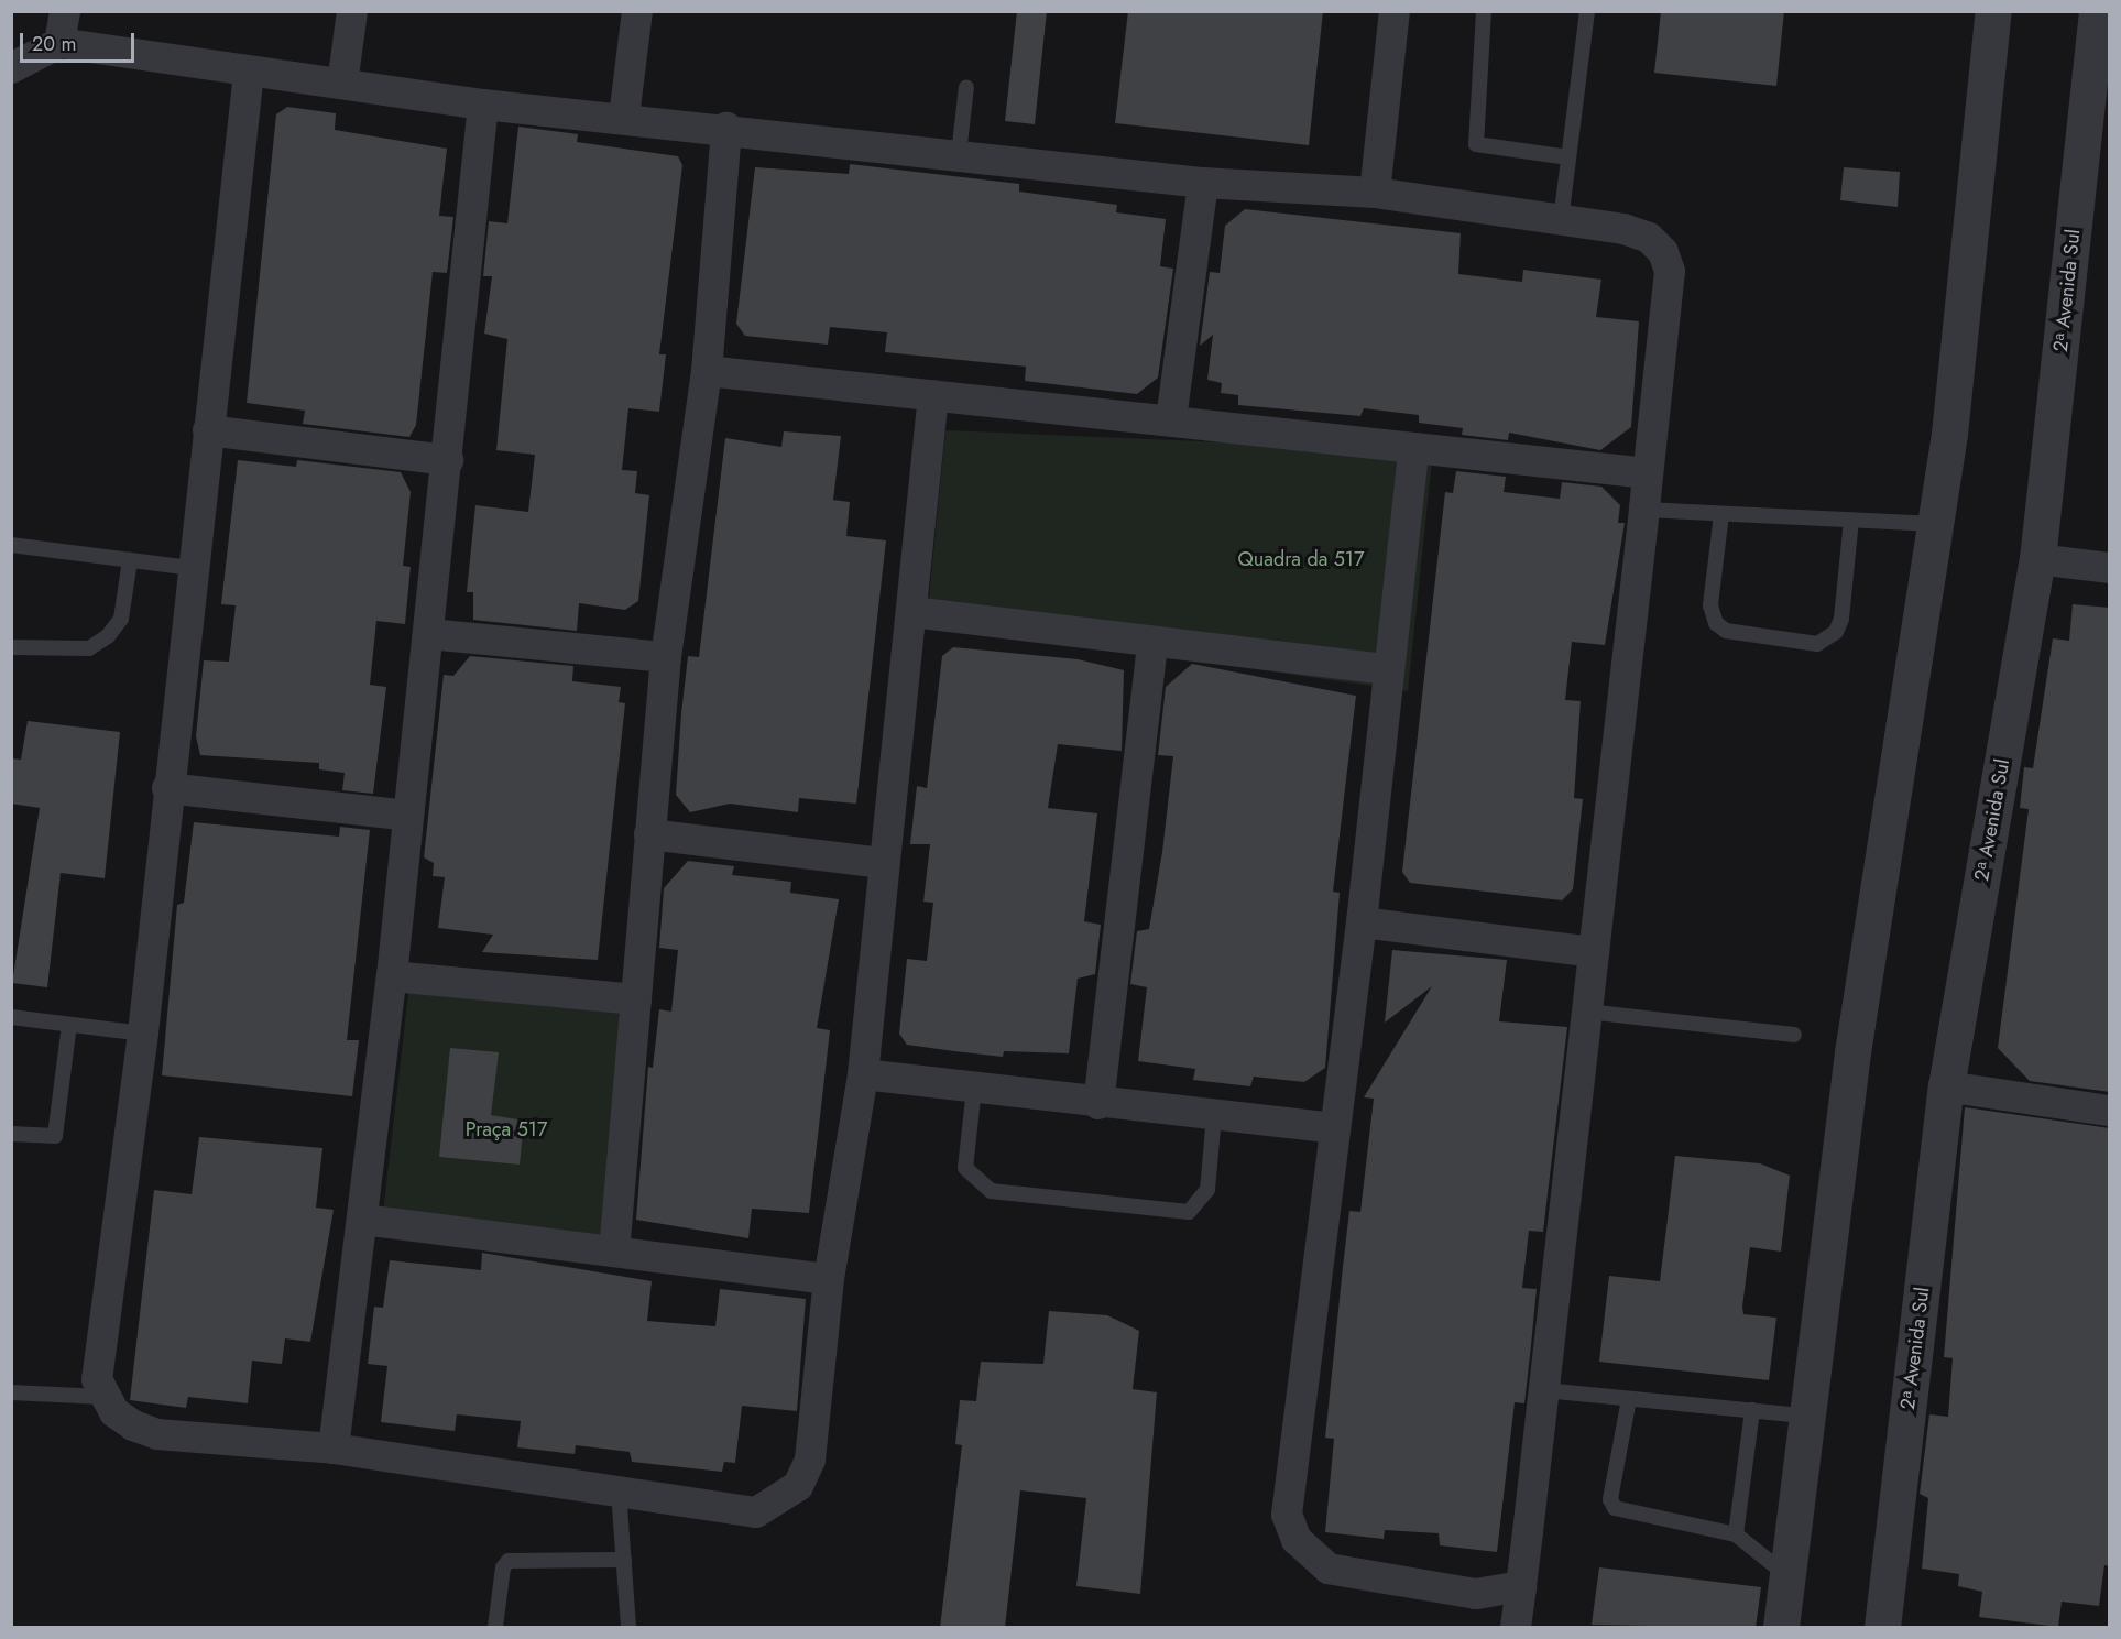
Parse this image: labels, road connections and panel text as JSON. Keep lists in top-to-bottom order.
{
  "streets": {
    "street": ["2ᵃ Avenida Sul"]
  },
  "parks": ["Quadra da 517", "Praça 517"],
  "scale_bar": "20 m"
}
